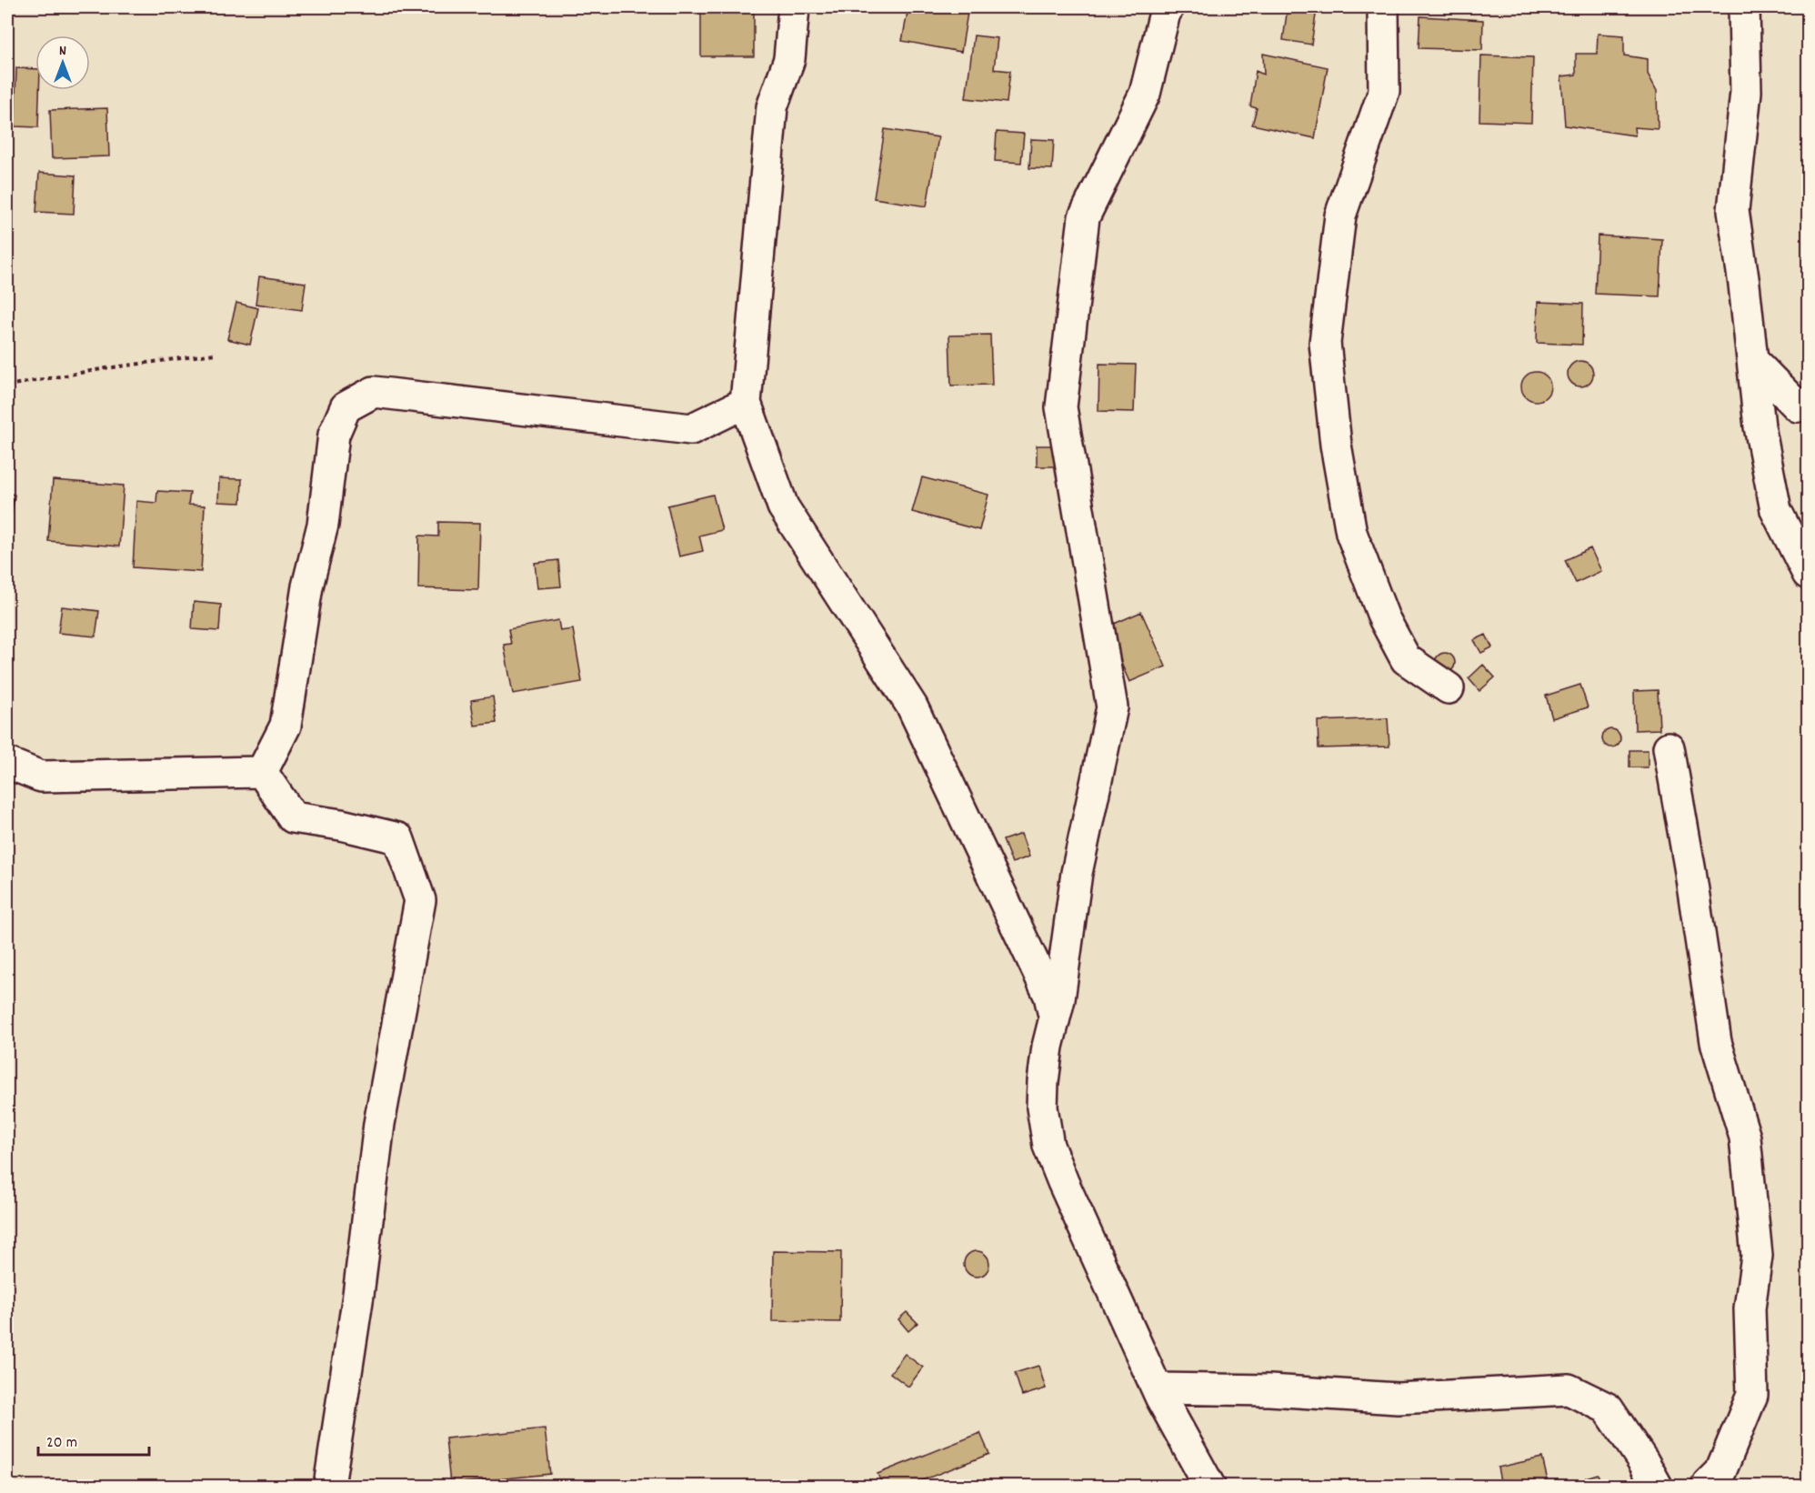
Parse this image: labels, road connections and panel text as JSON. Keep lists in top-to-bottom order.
{
  "scale_bar": "20 m",
  "north": "top"
}
